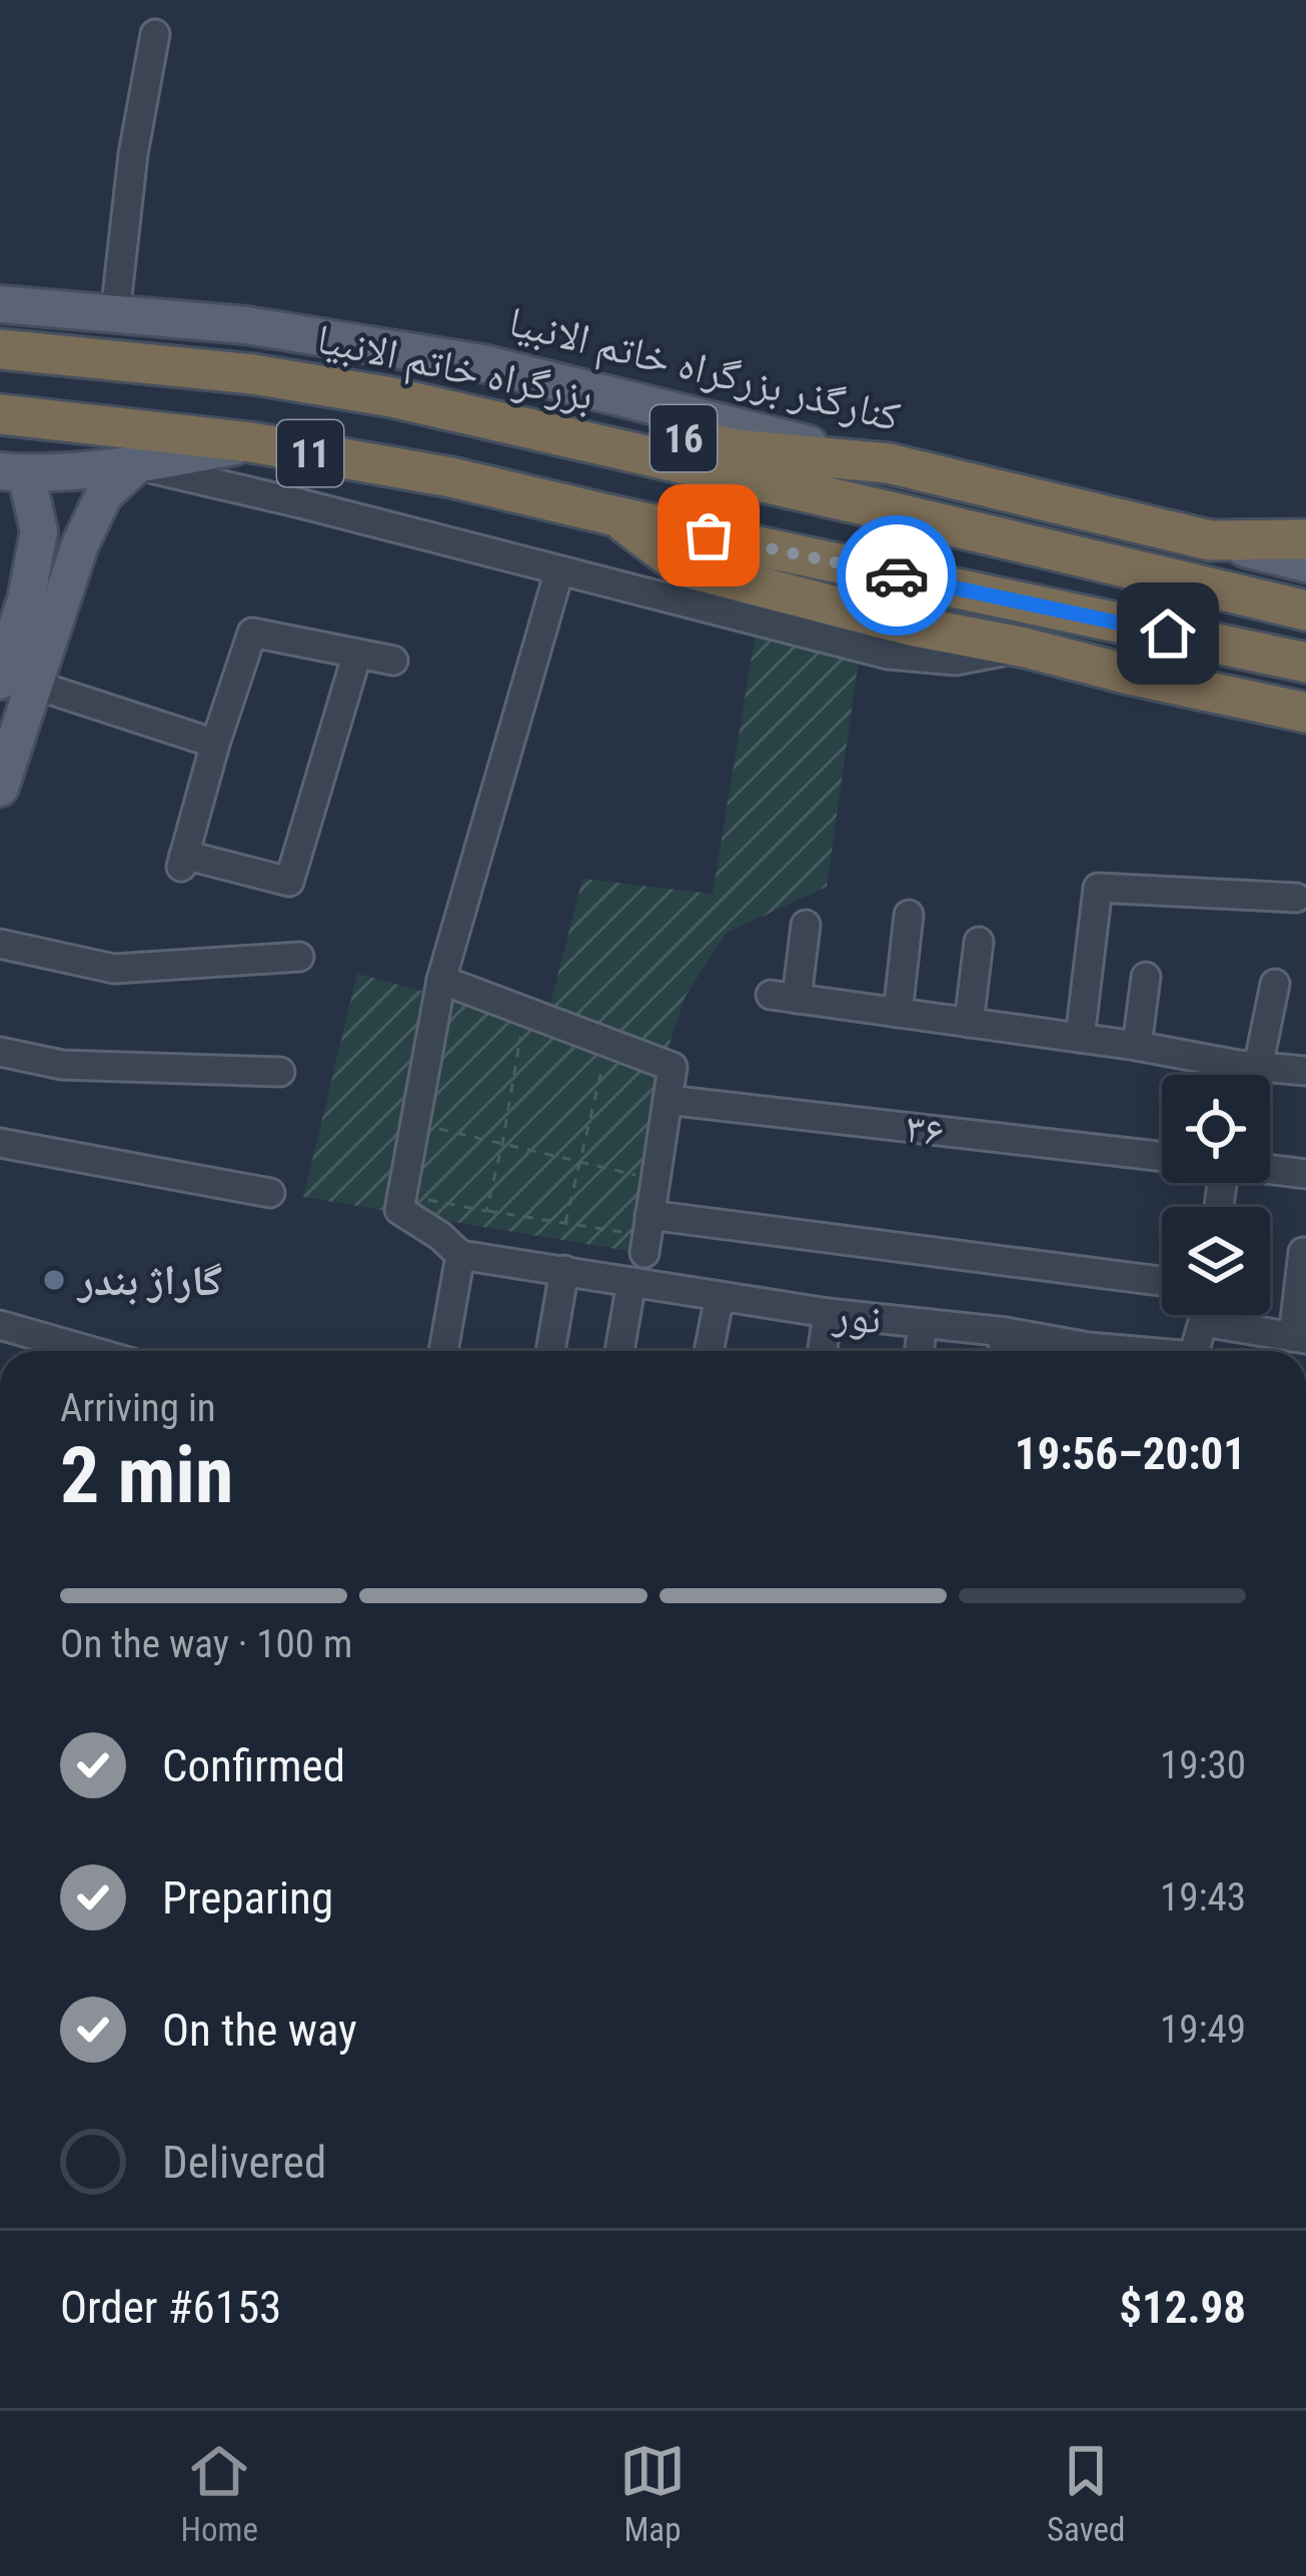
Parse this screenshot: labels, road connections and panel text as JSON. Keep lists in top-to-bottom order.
{
  "streets": {
    "highway": [
      "بزرگراه خاتم الانبیا",
      "کنارگذر بزرگراه خاتم الانبیا",
      "16",
      "11"
    ],
    "street": ["۳۶", "نور"]
  },
  "crossings": [
    ["بزرگراه خاتم الانبیا", "16"],
    ["کنارگذر بزرگراه خاتم الانبیا", "16"]
  ],
  "places": ["گاراژ بندر"],
  "page": {
    "heading": ["2 min", "Arriving in", "19:56–20:01"],
    "panel": ["Order #6153", "$12.98"],
    "bar": "On the way · 100 m",
    "list": [
      ["Confirmed", "19:30"],
      ["Preparing", "19:43"],
      ["On the way", "19:49"],
      "Delivered"
    ],
    "tabs": ["Home", "Map", "Saved"]
  }
}
